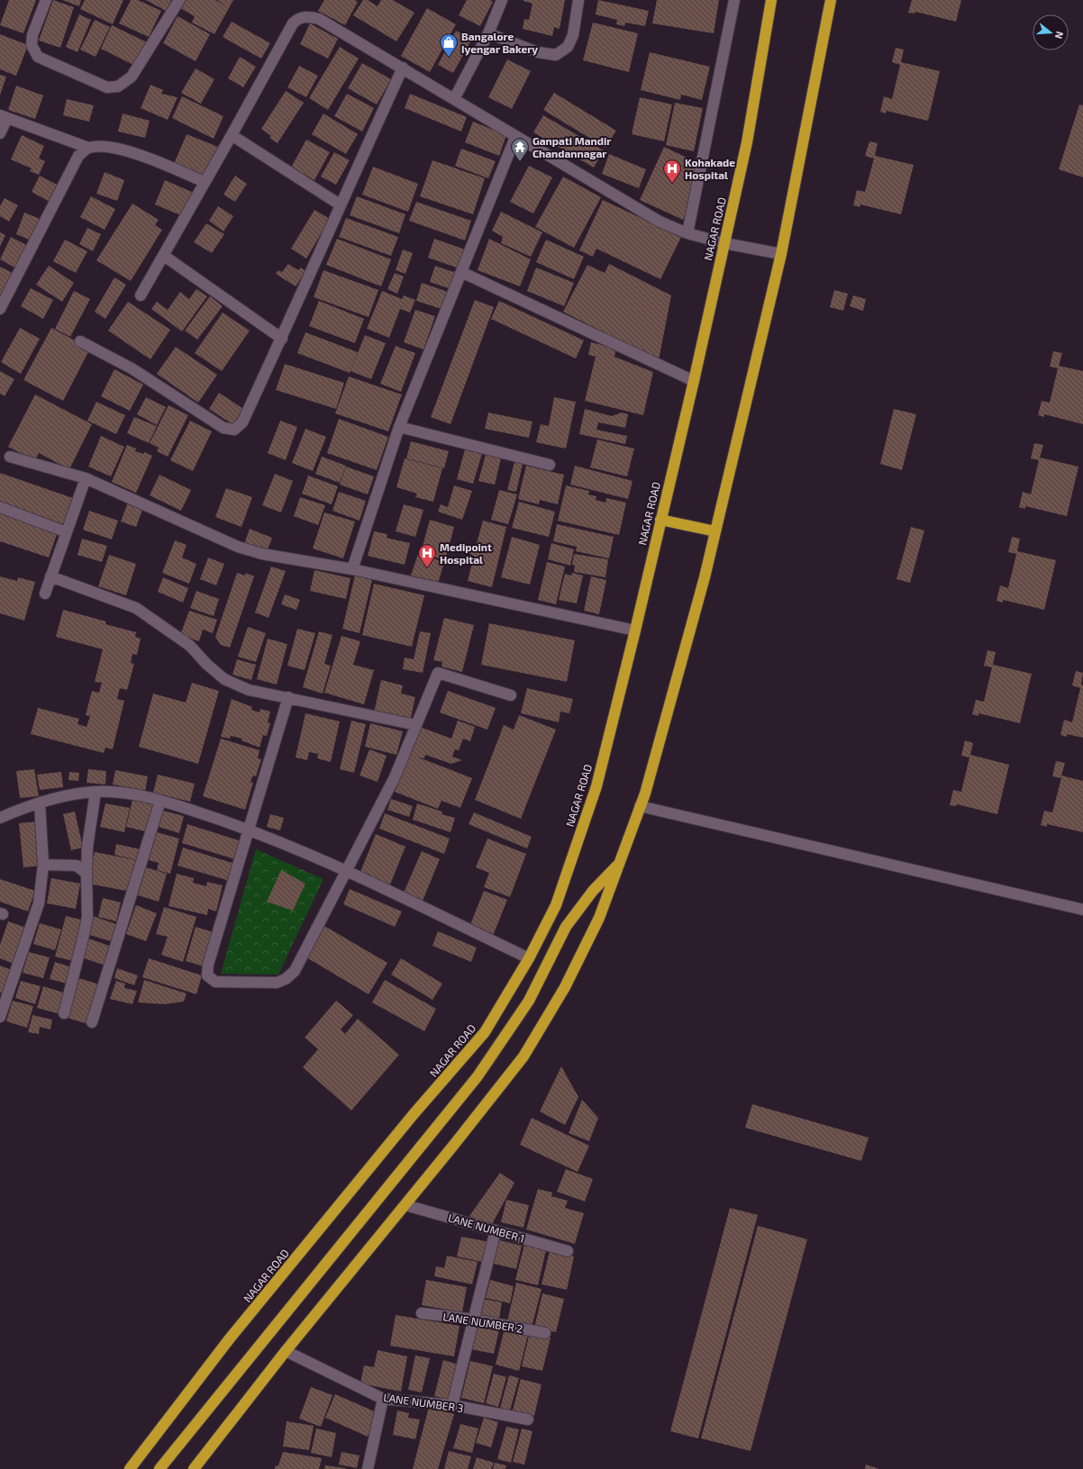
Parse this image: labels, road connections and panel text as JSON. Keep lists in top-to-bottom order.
{
  "streets": {
    "highway": ["NAGAR ROAD"],
    "street": ["LANE NUMBER 1", "LANE NUMBER 2", "LANE NUMBER 3"]
  },
  "places": {
    "shop": ["Bangalore Iyengar Bakery"],
    "temple": ["Ganpati Mandir Chandannagar"],
    "hospital": ["Kohakade Hospital", "Medipoint Hospital"]
  },
  "north": "right"
}
